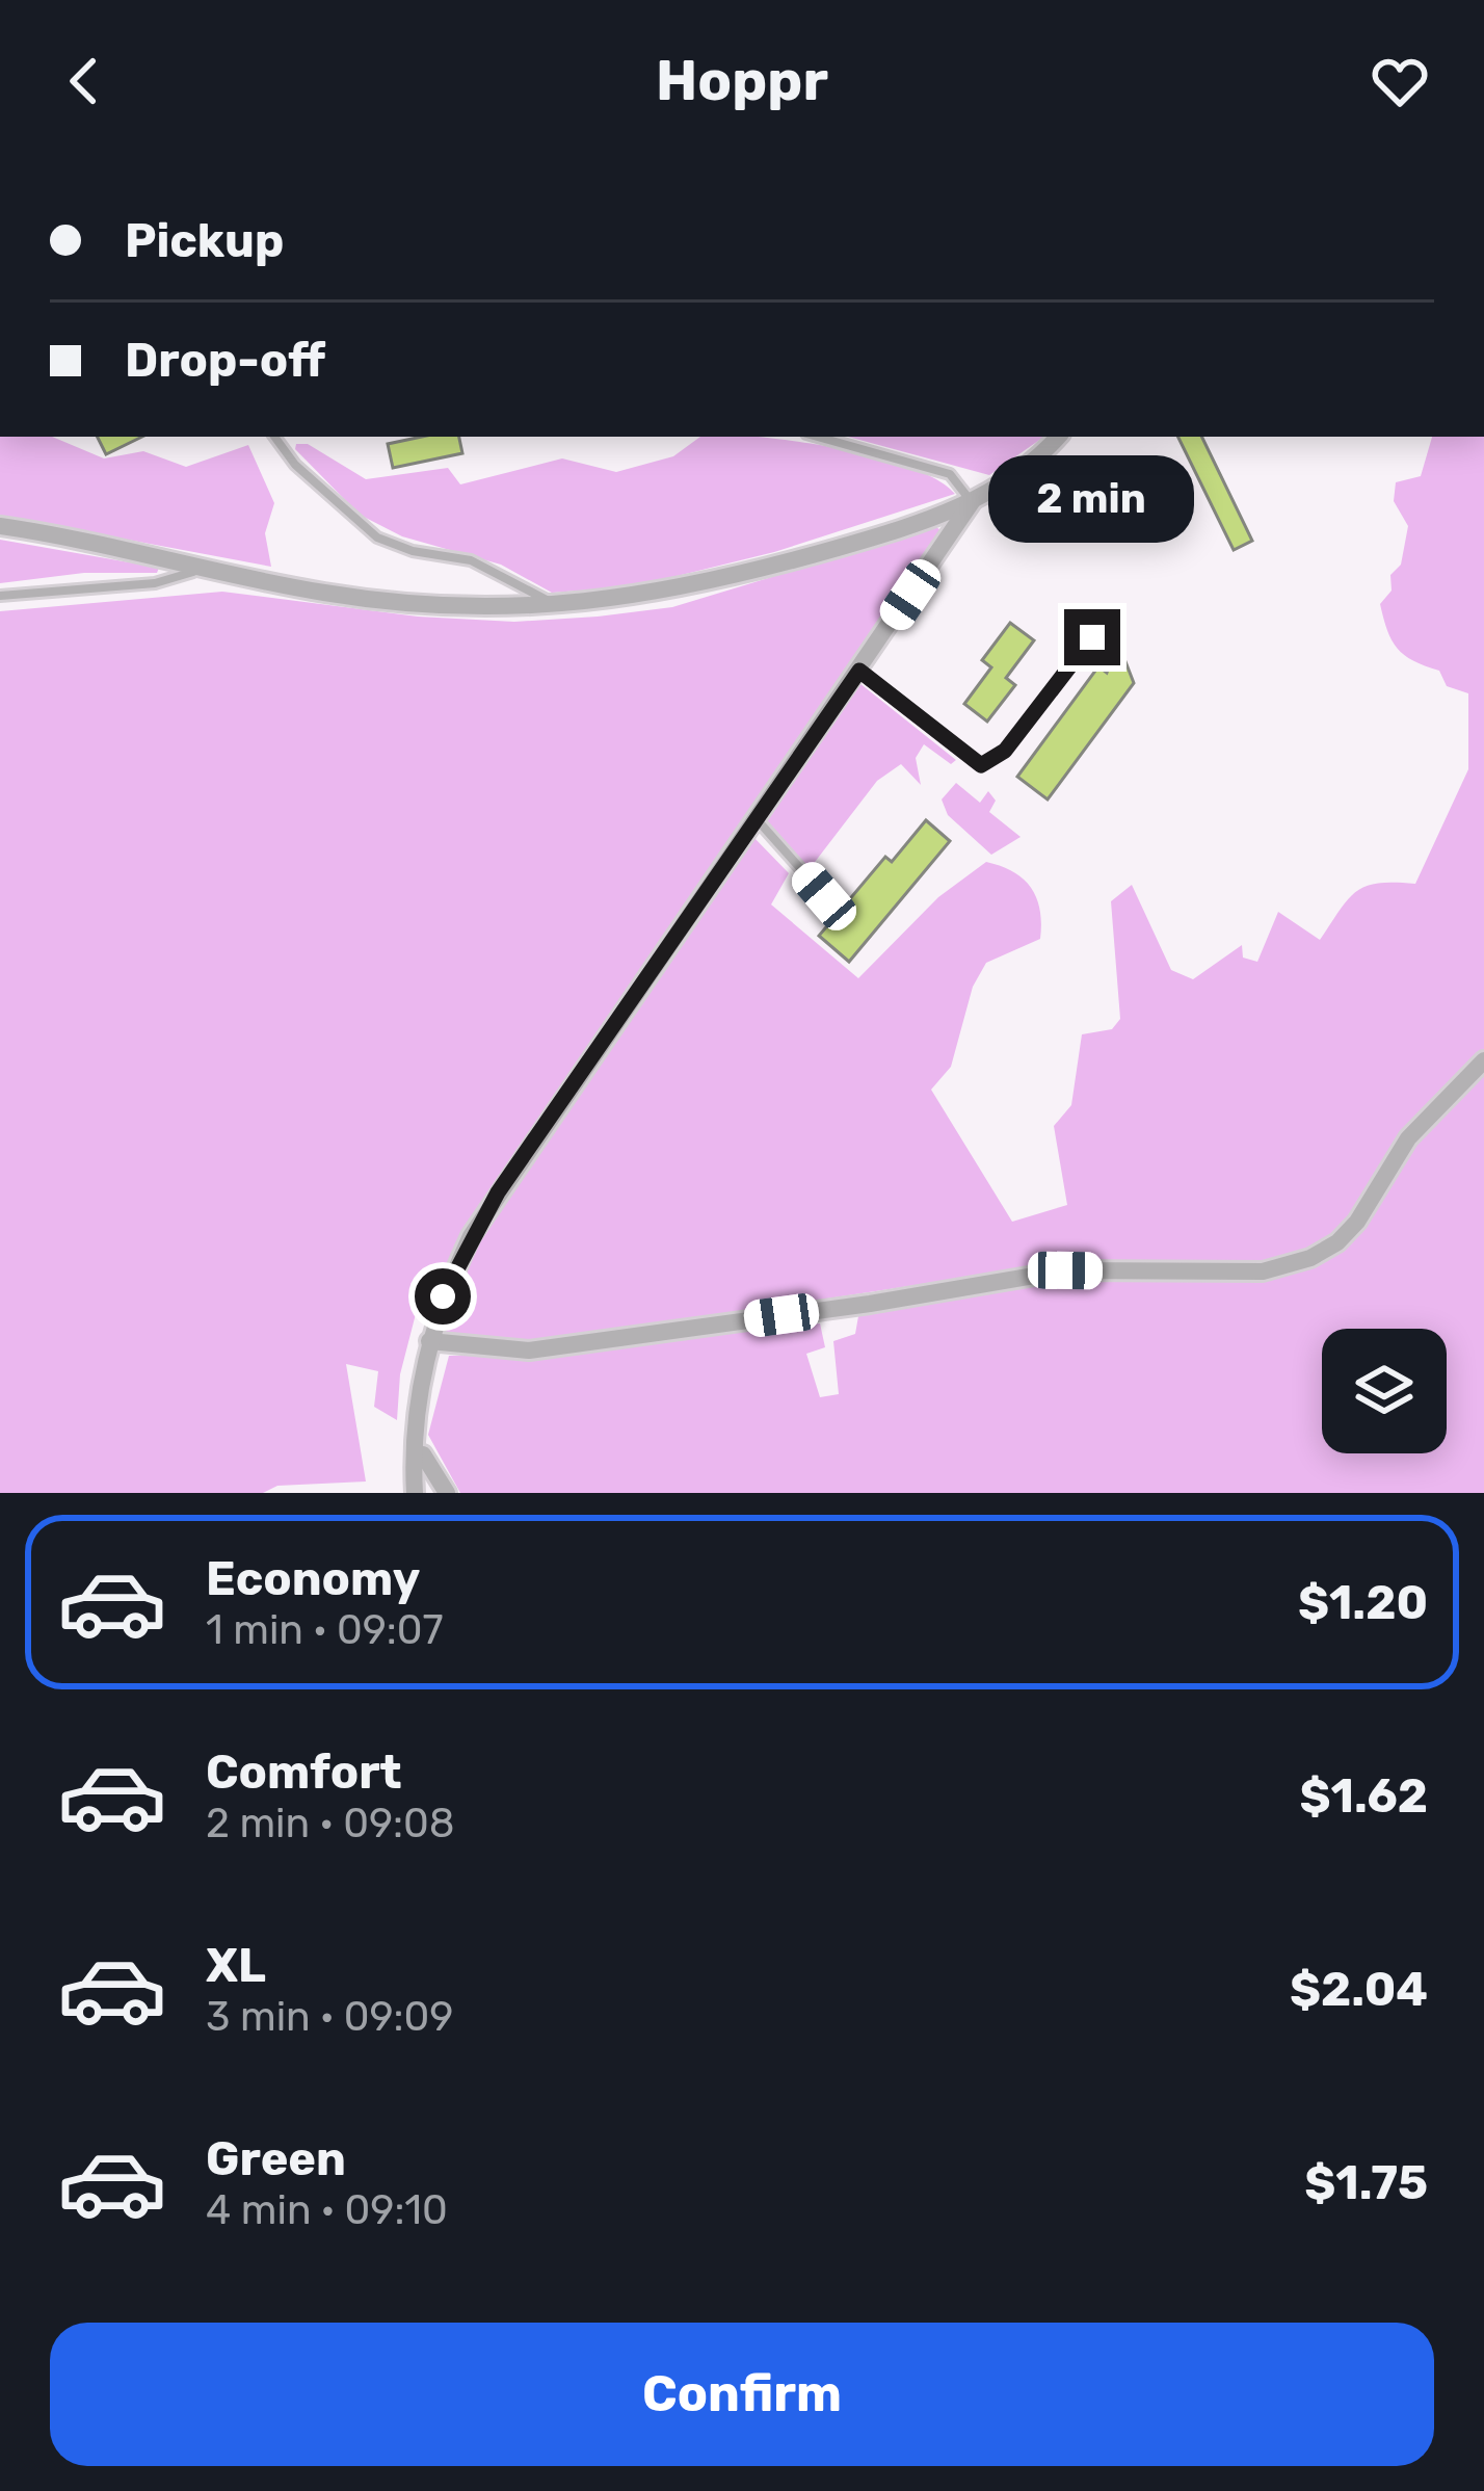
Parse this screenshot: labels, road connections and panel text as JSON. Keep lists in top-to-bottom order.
{
  "page": {
    "header": "Hoppr",
    "banner": ["Pickup", "Drop-off"],
    "bubble": "2 min",
    "list": [
      {
        "name": "Economy",
        "note": "1 min · 09:07",
        "value": "$1.20"
      },
      {
        "name": "Comfort",
        "note": "2 min · 09:08",
        "value": "$1.62"
      },
      {
        "name": "XL",
        "note": "3 min · 09:09",
        "value": "$2.04"
      },
      {
        "name": "Green",
        "note": "4 min · 09:10",
        "value": "$1.75"
      }
    ],
    "buttons": "Confirm"
  }
}
